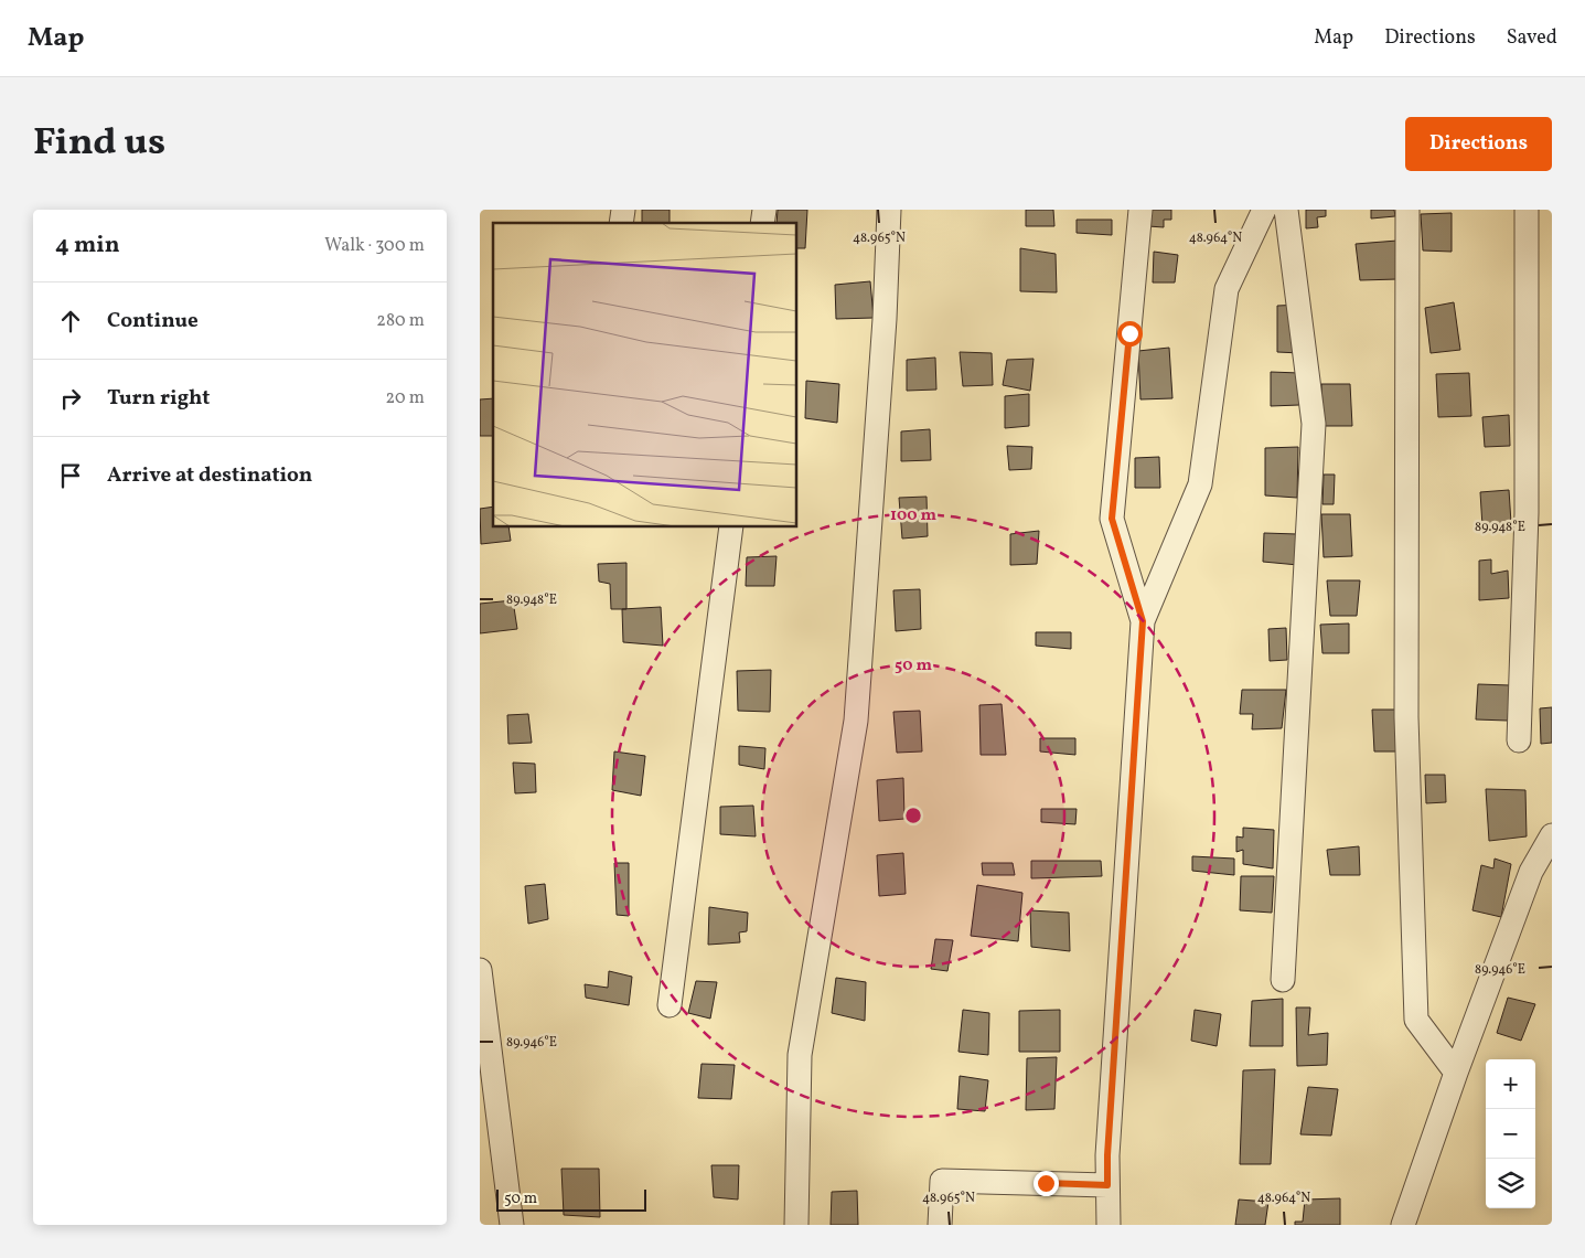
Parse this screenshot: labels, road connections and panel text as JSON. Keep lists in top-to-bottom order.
{
  "scale_bar": "50 m",
  "page": {
    "header": "Map",
    "nav": ["Map", "Directions", "Saved"],
    "title": "Find us",
    "buttons": "Directions",
    "heading": ["4 min", "Walk · 300 m"],
    "list": [
      ["Continue", "280 m"],
      ["Turn right", "20 m"],
      "Arrive at destination"
    ],
    "map_buttons": ["+", "−"],
    "scale": "50 m"
  },
  "coordinates": [
    "48.965°N",
    "48.964°N",
    "89.948°E",
    "89.946°E"
  ],
  "rings": ["100 m", "50 m"]
}
